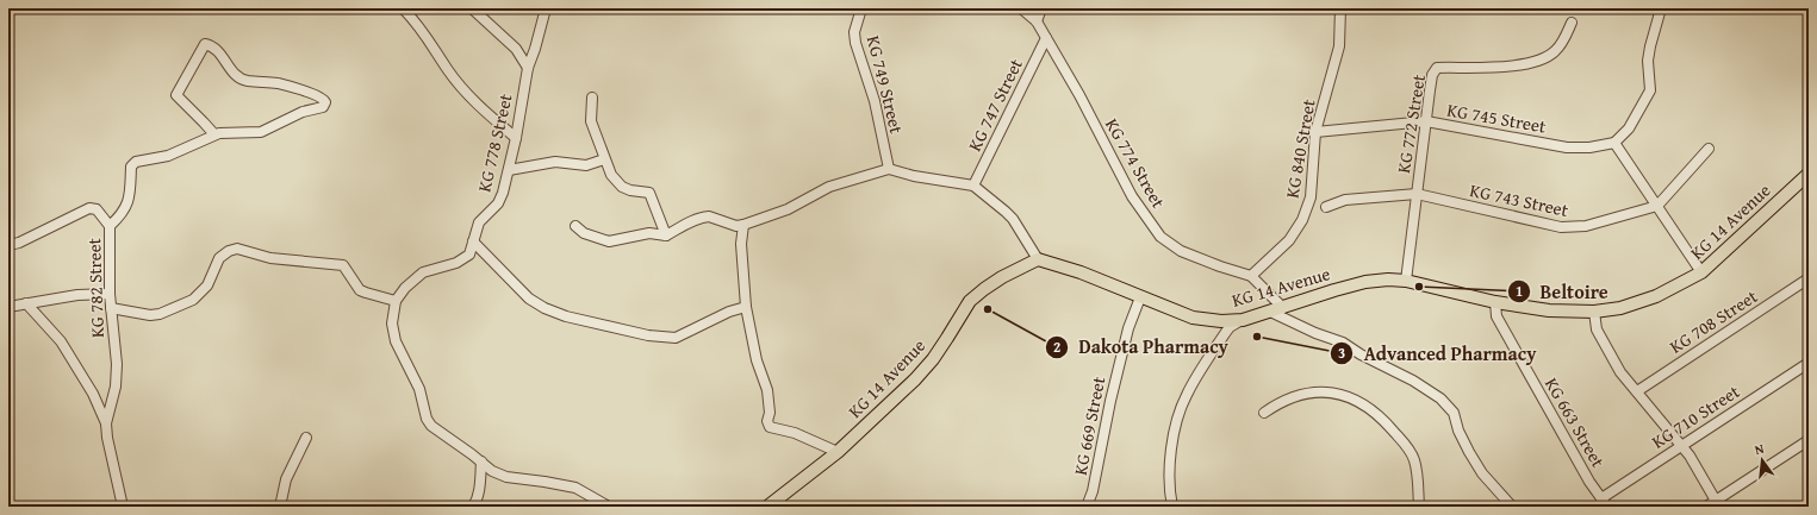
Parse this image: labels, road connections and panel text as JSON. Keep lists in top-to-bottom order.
{
  "streets": {
    "main road": ["KG 14 Avenue"],
    "street": [
      "KG 749 Street",
      "KG 747 Street",
      "KG 745 Street",
      "KG 772 Street",
      "KG 778 Street",
      "KG 840 Street",
      "KG 774 Street",
      "KG 743 Street",
      "KG 782 Street",
      "KG 708 Street",
      "KG 710 Street",
      "KG 663 Street",
      "KG 669 Street"
    ]
  },
  "crossings": [
    ["KG 747 Street", "KG 774 Street"],
    ["KG 745 Street", "KG 772 Street"],
    ["KG 745 Street", "KG 840 Street"],
    ["KG 772 Street", "KG 743 Street"],
    ["KG 772 Street", "KG 14 Avenue"],
    ["KG 840 Street", "KG 774 Street"],
    ["KG 774 Street", "KG 14 Avenue"],
    ["KG 14 Avenue", "KG 663 Street"],
    ["KG 14 Avenue", "KG 669 Street"],
    ["KG 710 Street", "KG 663 Street"]
  ],
  "places": ["Beltoire", "Dakota Pharmacy", "Advanced Pharmacy"],
  "north": "top"
}
